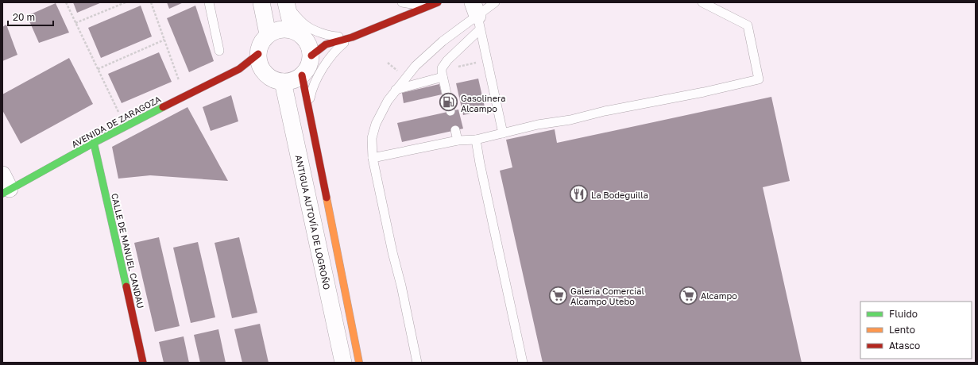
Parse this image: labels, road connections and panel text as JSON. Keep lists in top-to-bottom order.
{
  "streets": {
    "street": ["AVENIDA DE ZARAGOZA", "ANTIGUA AUTOVÍA DE LOGROÑO", "CALLE DE MANUEL CANDAU"]
  },
  "crossings": [
    ["AVENIDA DE ZARAGOZA", "ANTIGUA AUTOVÍA DE LOGROÑO"],
    ["AVENIDA DE ZARAGOZA", "CALLE DE MANUEL CANDAU"]
  ],
  "places": {
    "fuel station": ["Gasolinera Alcampo"],
    "restaurant": ["La Bodeguilla"],
    "supermarket": ["Galeria Comercial Alcampo Utebo", "Alcampo"]
  },
  "legend": ["Fluido", "Lento", "Atasco"],
  "scale_bar": "20 m"
}
